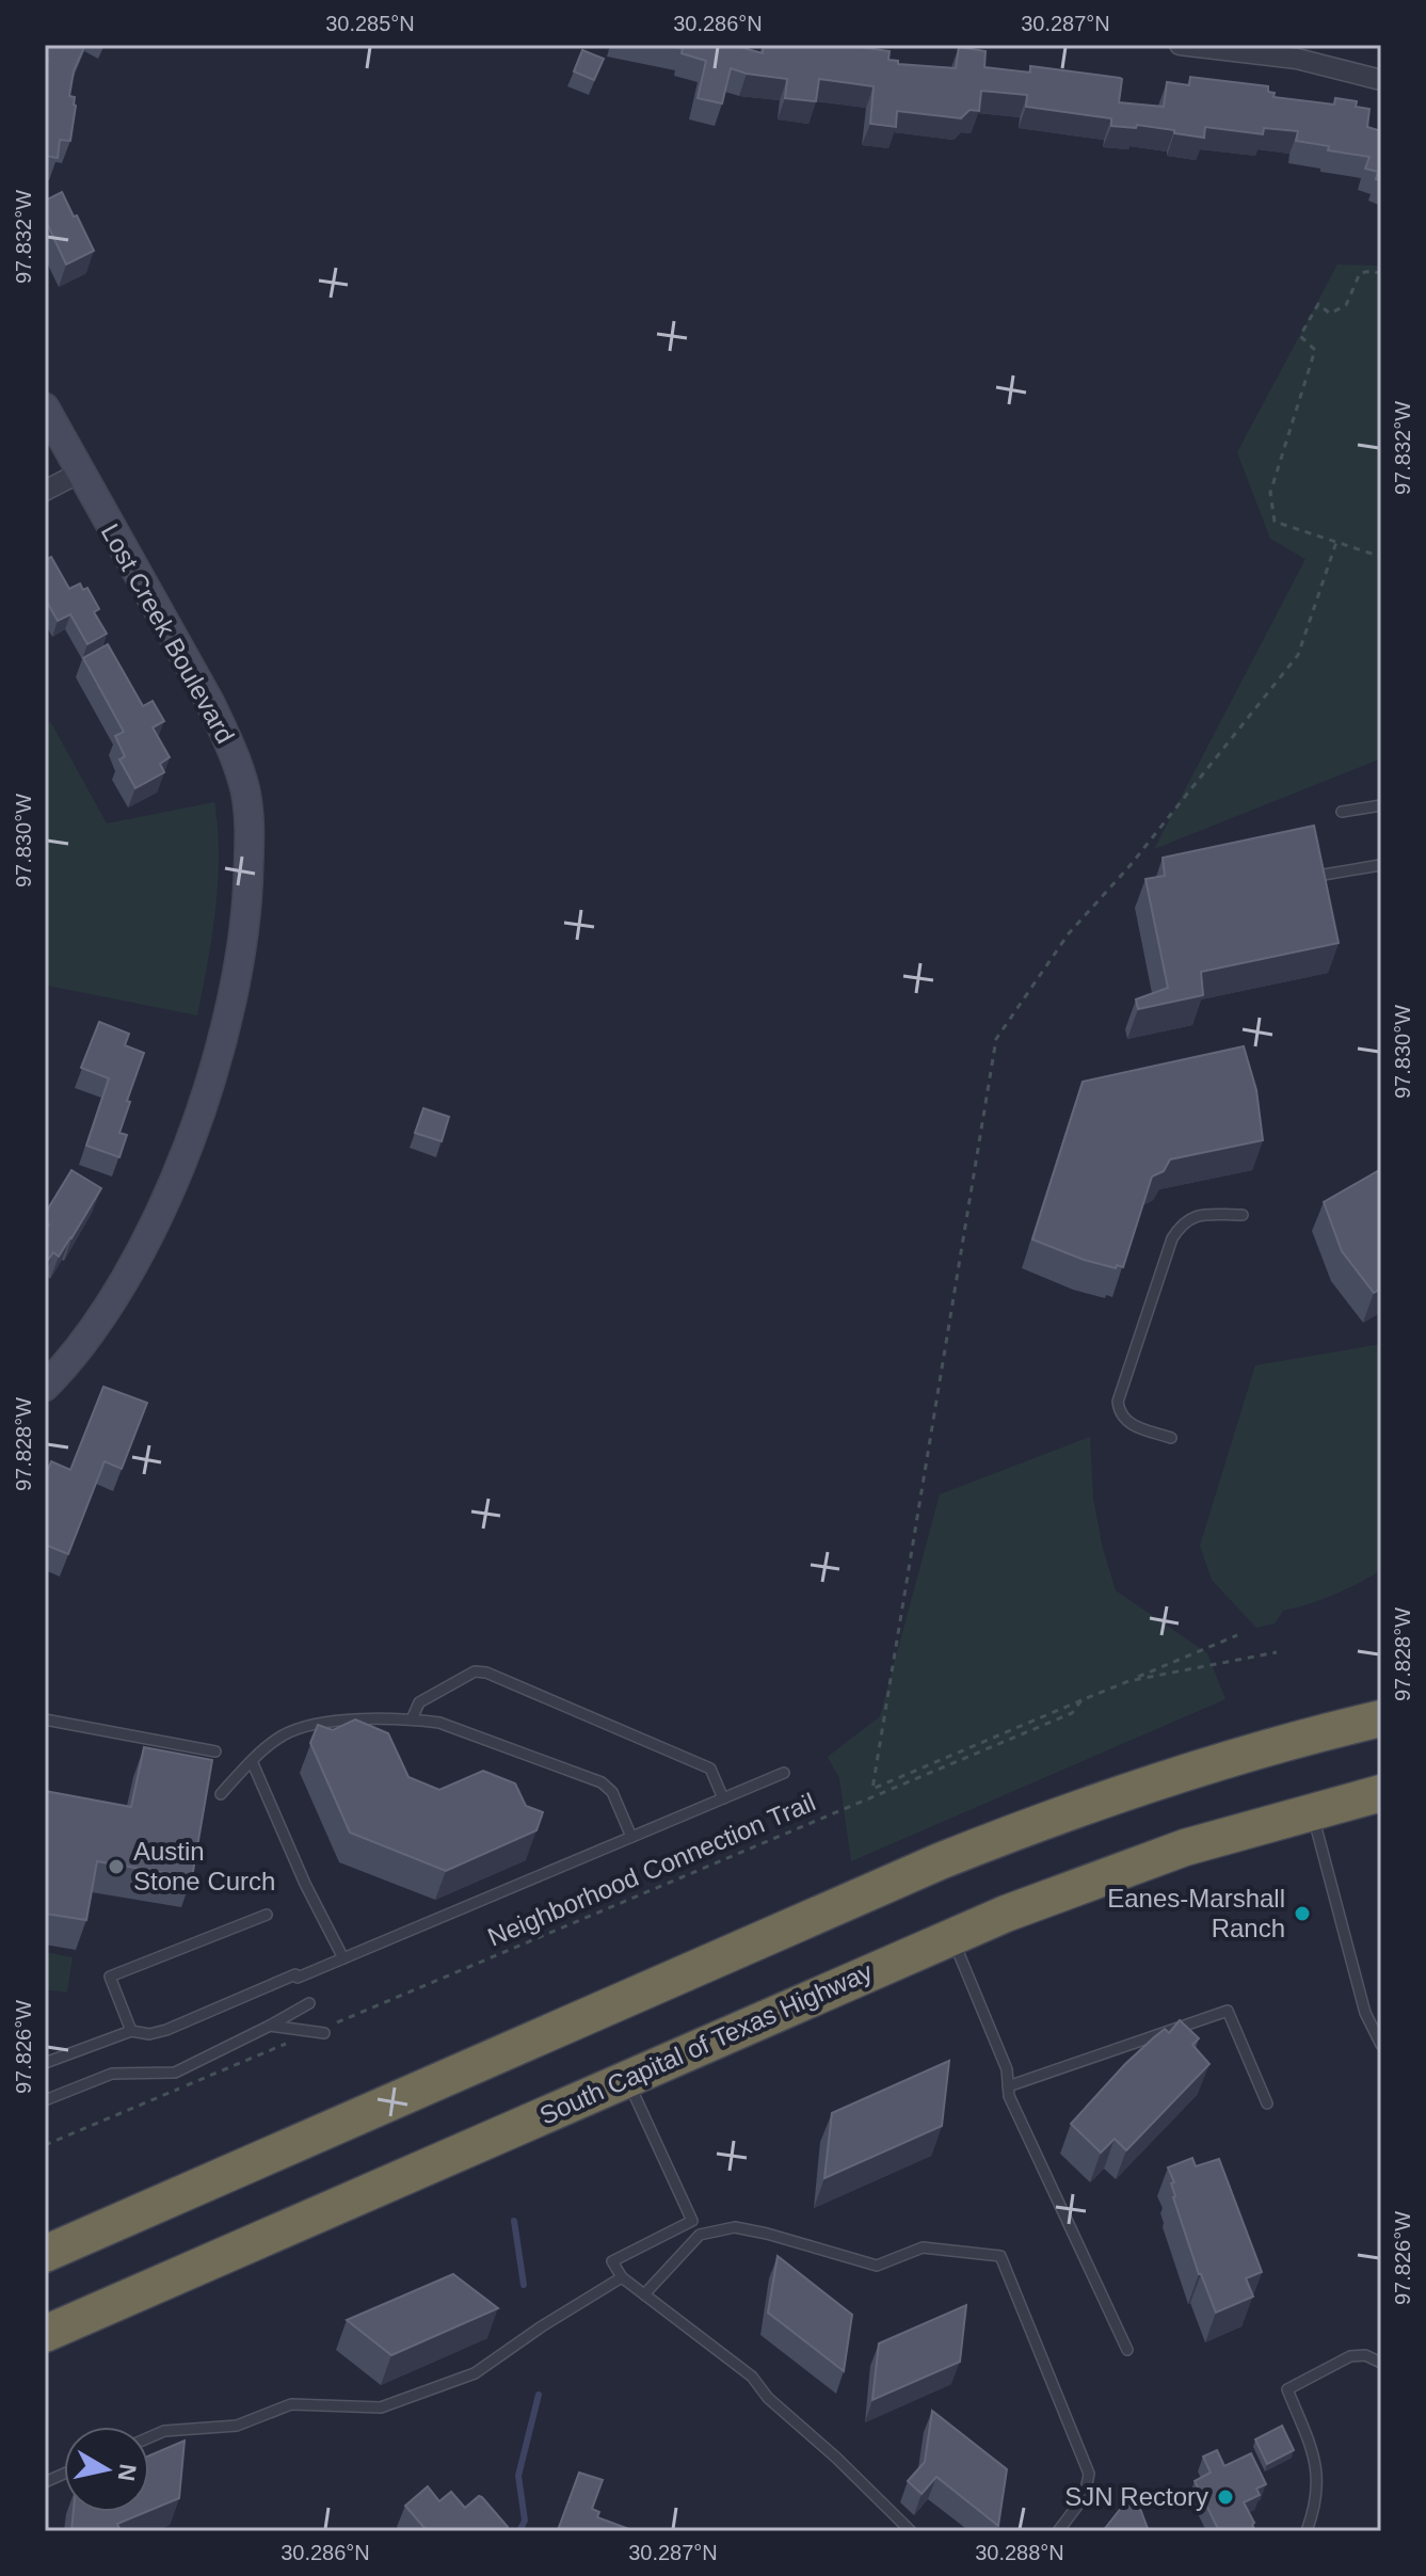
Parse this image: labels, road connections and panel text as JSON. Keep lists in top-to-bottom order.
{
  "streets": {
    "highway": ["South Capital of Texas Highway"],
    "street": ["Lost Creek Boulevard"],
    "path": ["Neighborhood Connection Trail"]
  },
  "places": ["Austin Stone Curch", "Eanes-Marshall Ranch", "SJN Rectory"],
  "north": "right",
  "coordinates": [
    "30.285°N",
    "30.286°N",
    "30.287°N",
    "97.832°W",
    "97.830°W",
    "97.828°W",
    "97.826°W",
    "30.288°N"
  ]
}
